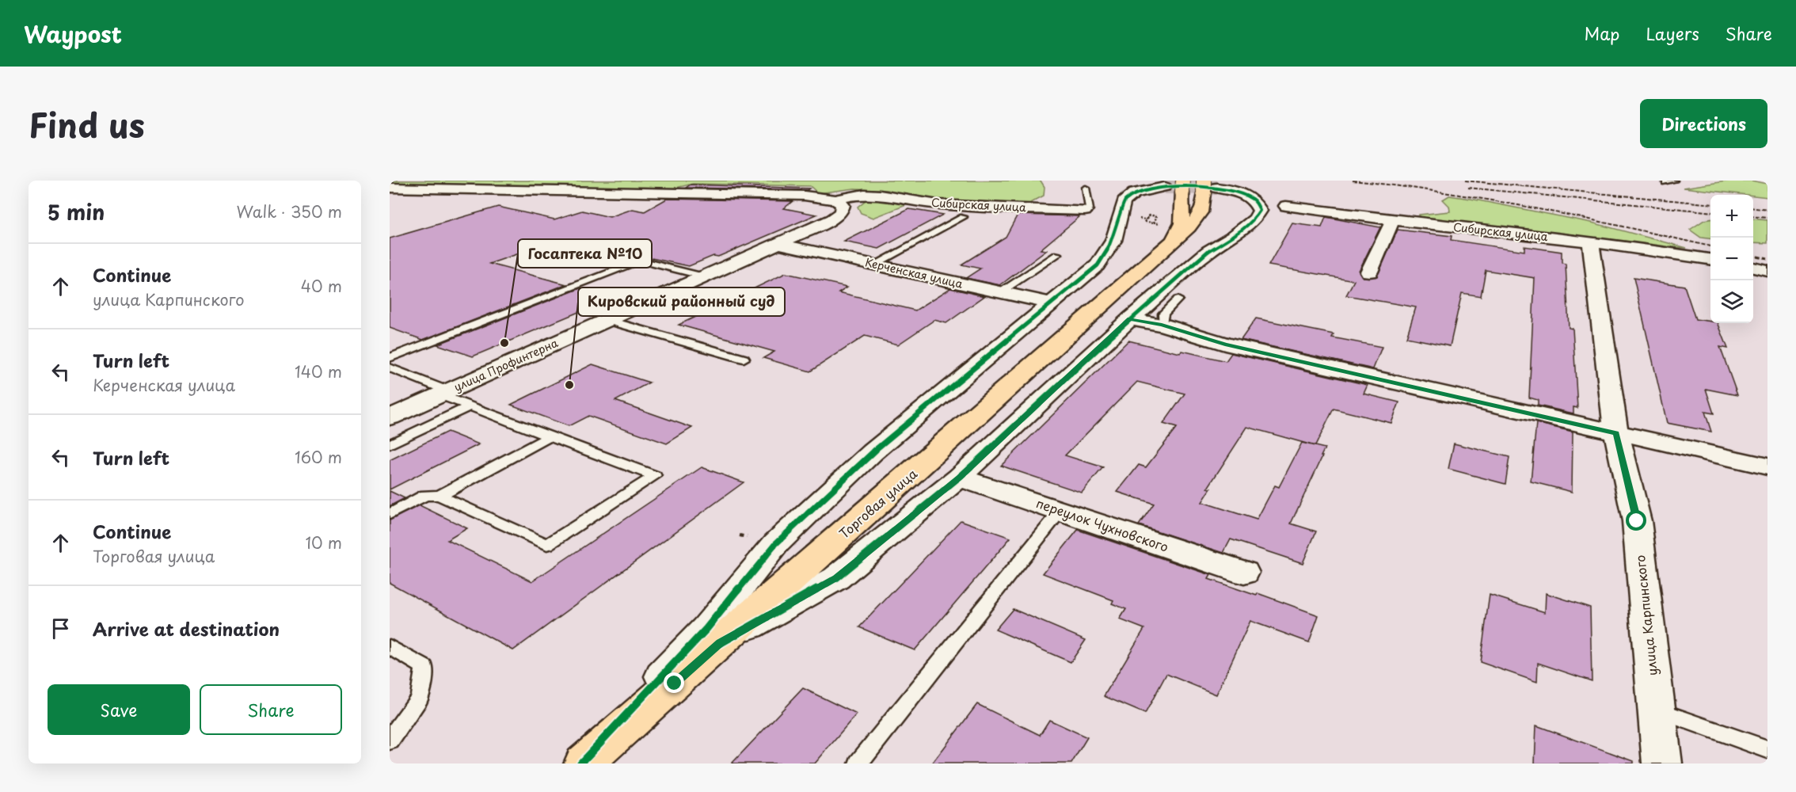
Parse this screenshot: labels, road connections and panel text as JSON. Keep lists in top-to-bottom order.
{
  "streets": {
    "main road": ["Торговая улица"],
    "street": [
      "Сибирская улица",
      "Керченская улица",
      "улица Профинтерна",
      "переулок Чухновского",
      "улица Карпинского"
    ]
  },
  "crossings": [
    ["Сибирская улица", "улица Профинтерна"],
    ["Сибирская улица", "улица Карпинского"],
    ["Керченская улица", "улица Профинтерна"]
  ],
  "places": ["Госаптека №10", "Кировский районный суд"],
  "page": {
    "header": "Waypost",
    "nav": ["Map", "Layers", "Share"],
    "title": "Find us",
    "buttons": [
      "Directions",
      ["Save", "Share"]
    ],
    "heading": ["5 min", "Walk · 350 m"],
    "map_buttons": ["+", "−"],
    "list": [
      ["Continue", "улица Карпинского", "40 m"],
      ["Turn left", "Керченская улица", "140 m"],
      ["Turn left", "160 m"],
      ["Continue", "Торговая улица", "10 m"],
      "Arrive at destination"
    ]
  }
}
